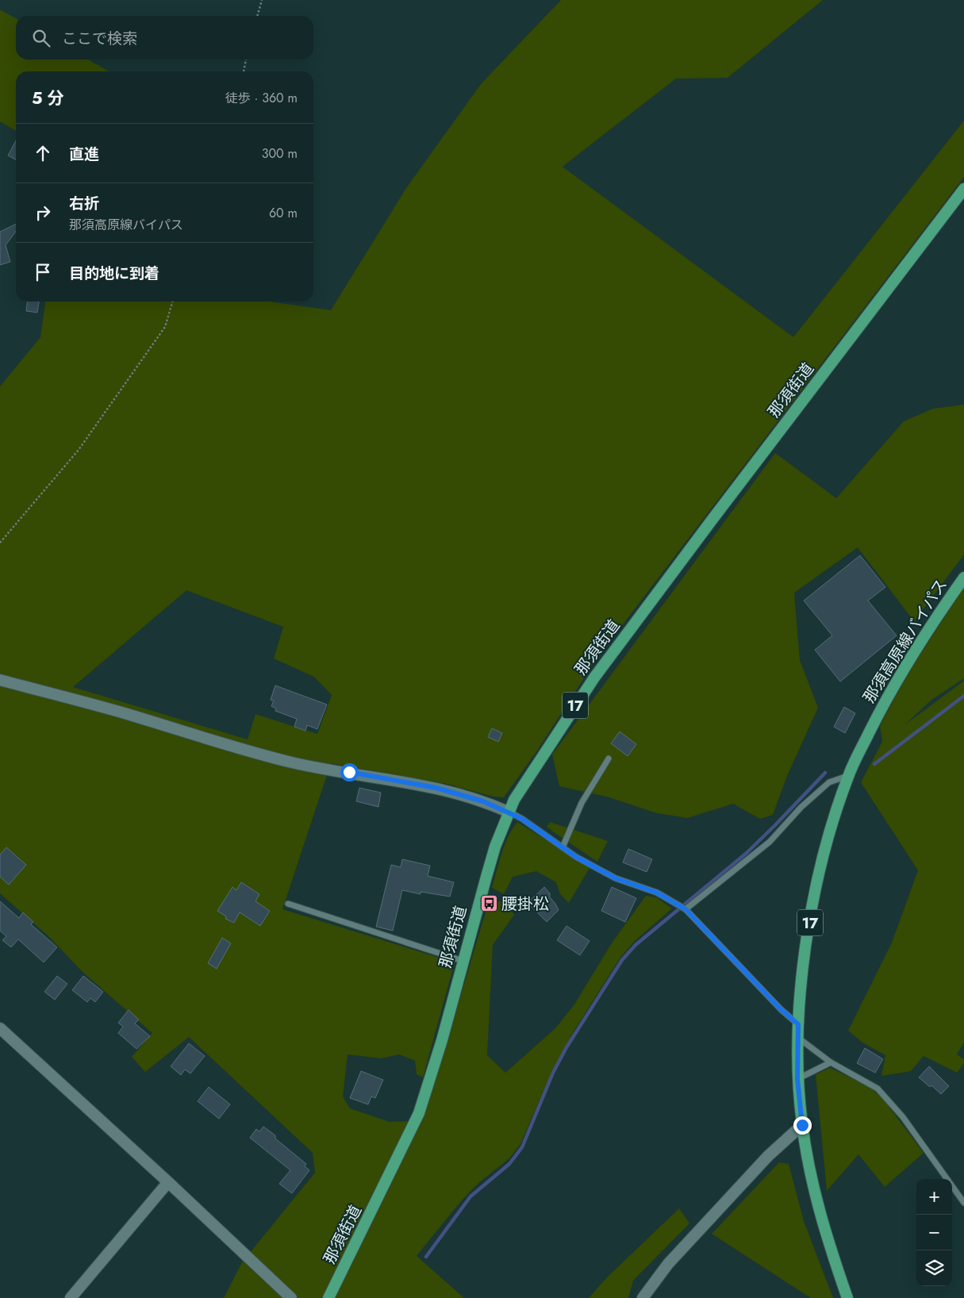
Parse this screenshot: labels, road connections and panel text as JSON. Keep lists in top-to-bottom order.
{
  "streets": {
    "main road": ["那須街道", "那須高原線バイパス", "17"]
  },
  "places": {
    "bus stop": ["腰掛松"]
  },
  "page": {
    "search": "ここで検索",
    "heading": ["5 分", "徒歩 · 360 m"],
    "list": [
      ["直進", "300 m"],
      ["右折", "那須高原線バイパス", "60 m"],
      "目的地に到着"
    ],
    "map_buttons": ["+", "−"]
  }
}
